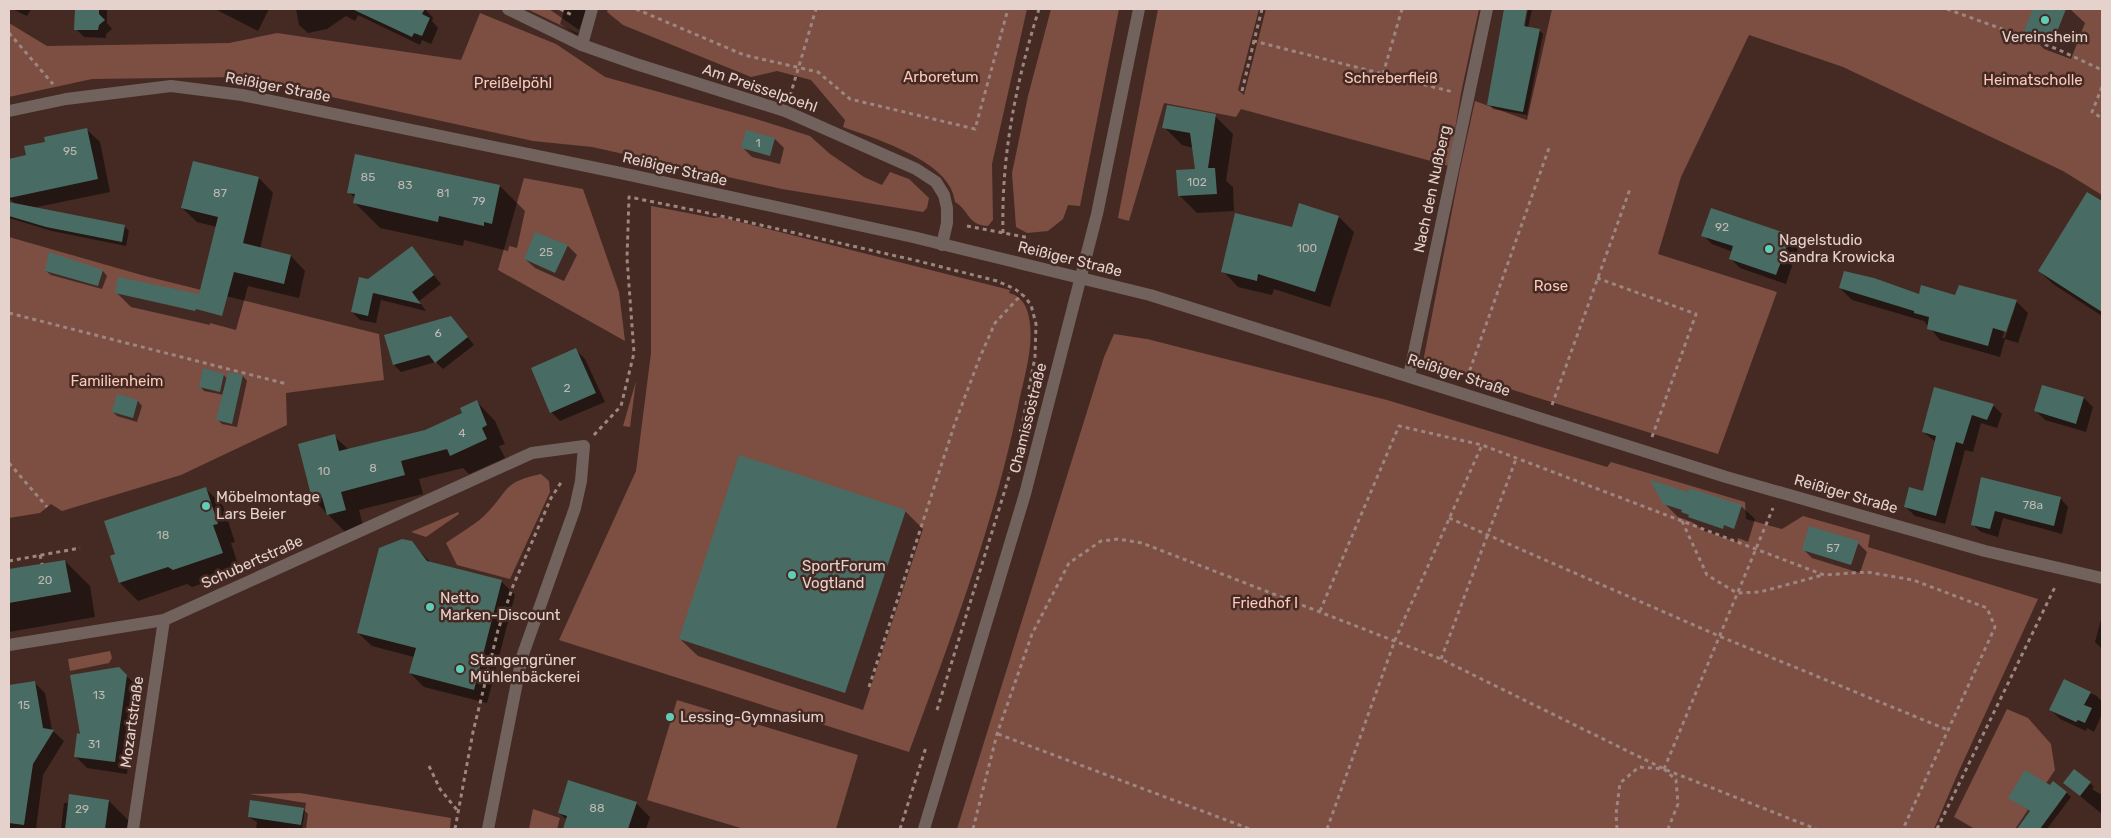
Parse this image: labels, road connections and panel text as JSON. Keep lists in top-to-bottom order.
{
  "streets": {
    "street": [
      "Reißiger Straße",
      "Am Preisselpoehl",
      "Nach den Nußberg",
      "Chamissostraße",
      "Schubertstraße",
      "Mozartstraße"
    ]
  },
  "crossings": [
    ["Reißiger Straße", "Am Preisselpoehl"],
    ["Reißiger Straße", "Nach den Nußberg"],
    ["Reißiger Straße", "Chamissostraße"],
    ["Schubertstraße", "Mozartstraße"]
  ],
  "parks": [
    "Arboretum",
    "Schreberfleiß",
    "Heimatscholle",
    "Preißelpöhl",
    "Rose",
    "Familienheim",
    "Friedhof I"
  ],
  "places": [
    "Vereinsheim",
    "Nagelstudio Sandra Krowicka",
    "Möbelmontage Lars Beier",
    "SportForum Vogtland",
    "Netto Marken-Discount",
    "Stangengrüner Mühlenbäckerei",
    "Lessing-Gymnasium"
  ],
  "house_numbers": [
    "1",
    "95",
    "85",
    "102",
    "83",
    "87",
    "81",
    "79",
    "92",
    "100",
    "25",
    "6",
    "2",
    "4",
    "8",
    "10",
    "78a",
    "18",
    "57",
    "20",
    "13",
    "15",
    "31",
    "88",
    "29"
  ]
}
